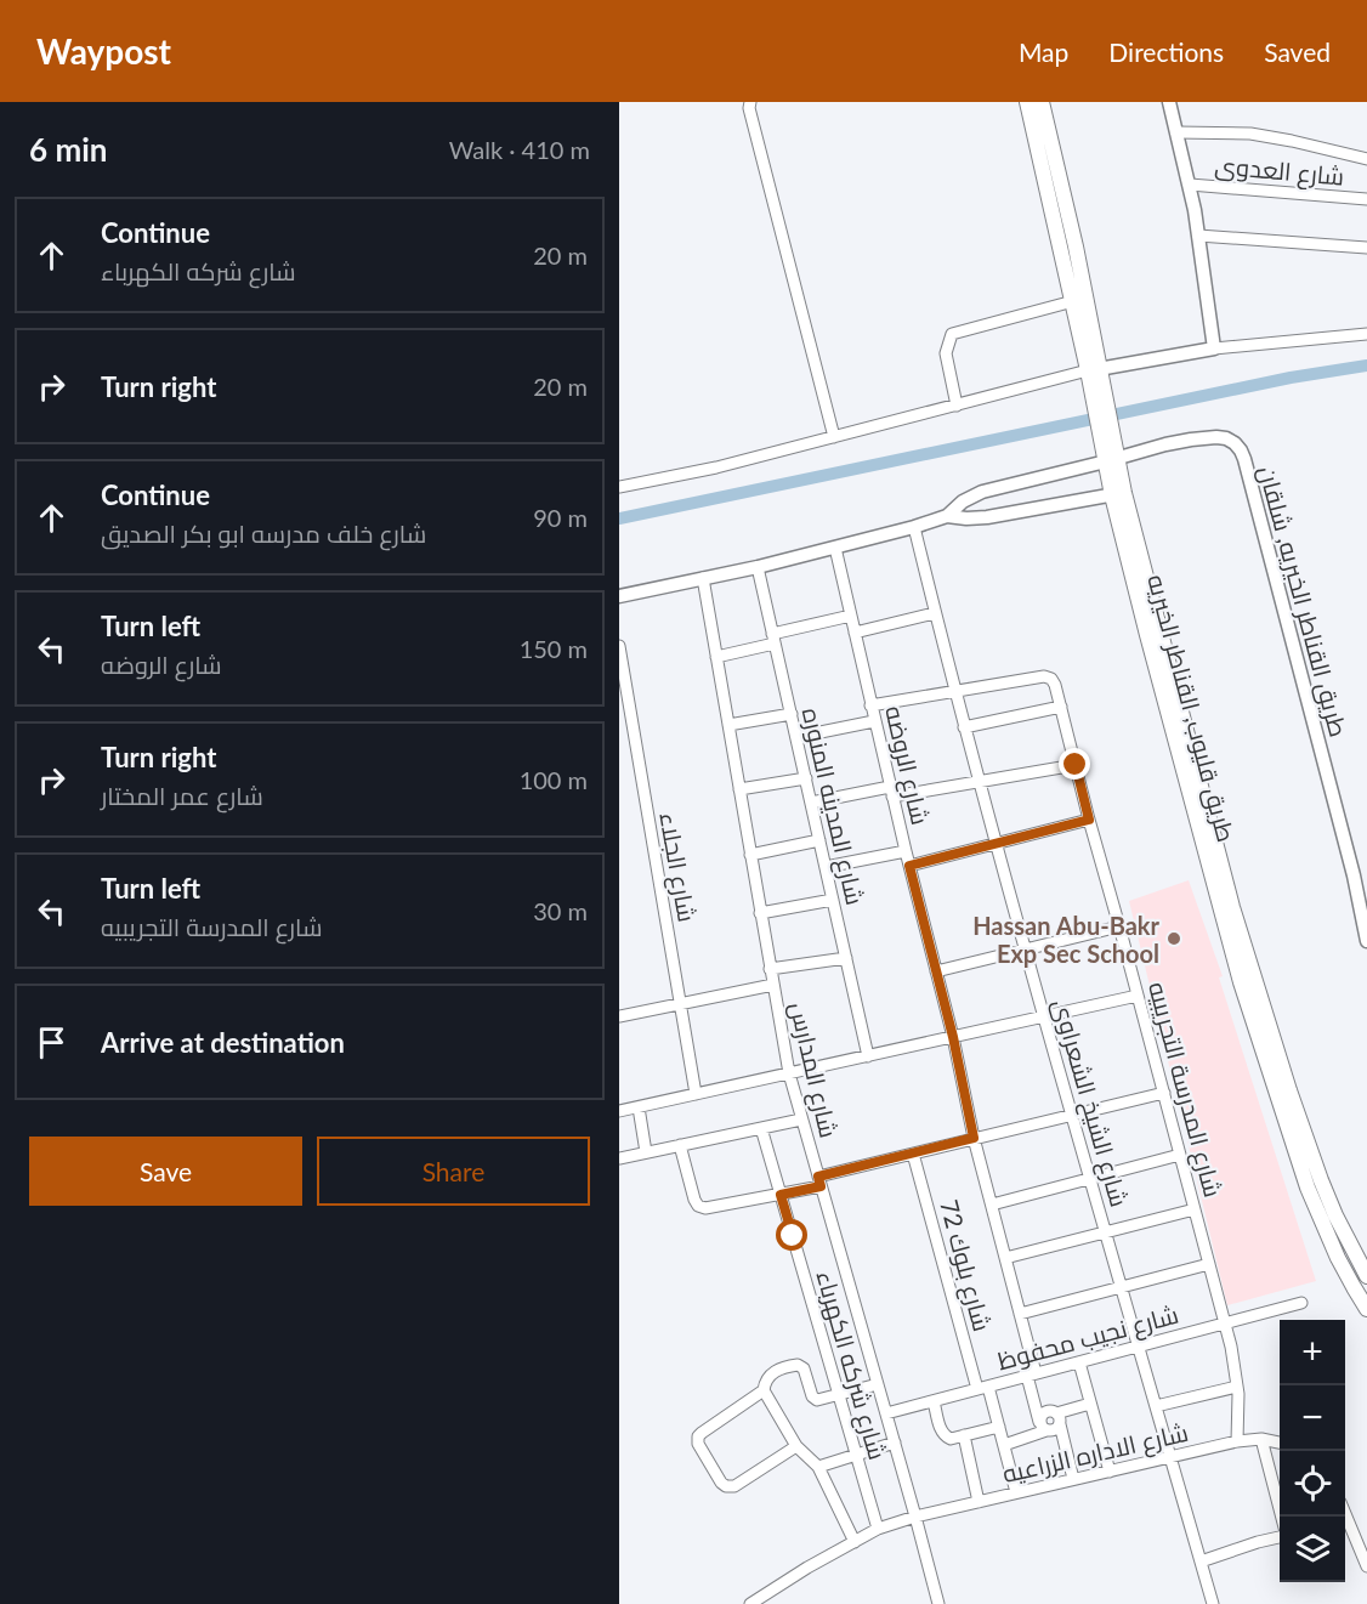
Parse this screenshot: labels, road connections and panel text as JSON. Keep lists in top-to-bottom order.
{
  "streets": {
    "main road": ["طريق قليوب, القناطر الخيريه"],
    "street": [
      "شارع العدوى",
      "طريق القناطر الخيريه, شلقان",
      "شارع الروضه",
      "شارع المدينه المنوره",
      "شارع الجلاء",
      "شارع المدارس",
      "شارع المدرسة التجريبيه",
      "شارع الشيخ الشعراوى",
      "شارع بلوك 72",
      "شارع نجيب محفوظ",
      "شارع شركه الكهرباء",
      "شارع الاداره الزراعيه"
    ]
  },
  "crossings": [
    ["طريق القناطر الخيريه, شلقان", "طريق قليوب, القناطر الخيريه"],
    ["طريق القناطر الخيريه, شلقان", "شارع الروضه"],
    ["طريق القناطر الخيريه, شلقان", "شارع المدينه المنوره"],
    ["طريق القناطر الخيريه, شلقان", "شارع المدارس"],
    ["طريق القناطر الخيريه, شلقان", "شارع الشيخ الشعراوى"],
    ["شارع الروضه", "شارع المدرسة التجريبيه"],
    ["شارع الروضه", "شارع نجيب محفوظ"],
    ["شارع المدارس", "شارع نجيب محفوظ"],
    ["شارع المدارس", "شارع الاداره الزراعيه"],
    ["شارع المدرسة التجريبيه", "شارع الشيخ الشعراوى"],
    ["شارع المدرسة التجريبيه", "شارع نجيب محفوظ"],
    ["شارع المدرسة التجريبيه", "شارع الاداره الزراعيه"],
    ["شارع الشيخ الشعراوى", "شارع نجيب محفوظ"],
    ["شارع الشيخ الشعراوى", "شارع الاداره الزراعيه"],
    ["شارع بلوك 72", "شارع نجيب محفوظ"],
    ["شارع بلوك 72", "شارع الاداره الزراعيه"],
    ["شارع شركه الكهرباء", "شارع الاداره الزراعيه"]
  ],
  "places": ["Hassan Abu-Bakr Exp Sec School"],
  "page": {
    "header": "Waypost",
    "nav": ["Map", "Directions", "Saved"],
    "heading": ["6 min", "Walk · 410 m"],
    "list": [
      ["Continue", "شارع شركه الكهرباء", "20 m"],
      ["Turn right", "20 m"],
      ["Continue", "شارع خلف مدرسه ابو بكر الصديق", "90 m"],
      ["Turn left", "شارع الروضه", "150 m"],
      ["Turn right", "شارع عمر المختار", "100 m"],
      ["Turn left", "شارع المدرسة التجريبيه", "30 m"],
      "Arrive at destination"
    ],
    "buttons": ["Save", "Share"],
    "map_buttons": ["+", "−"]
  }
}
